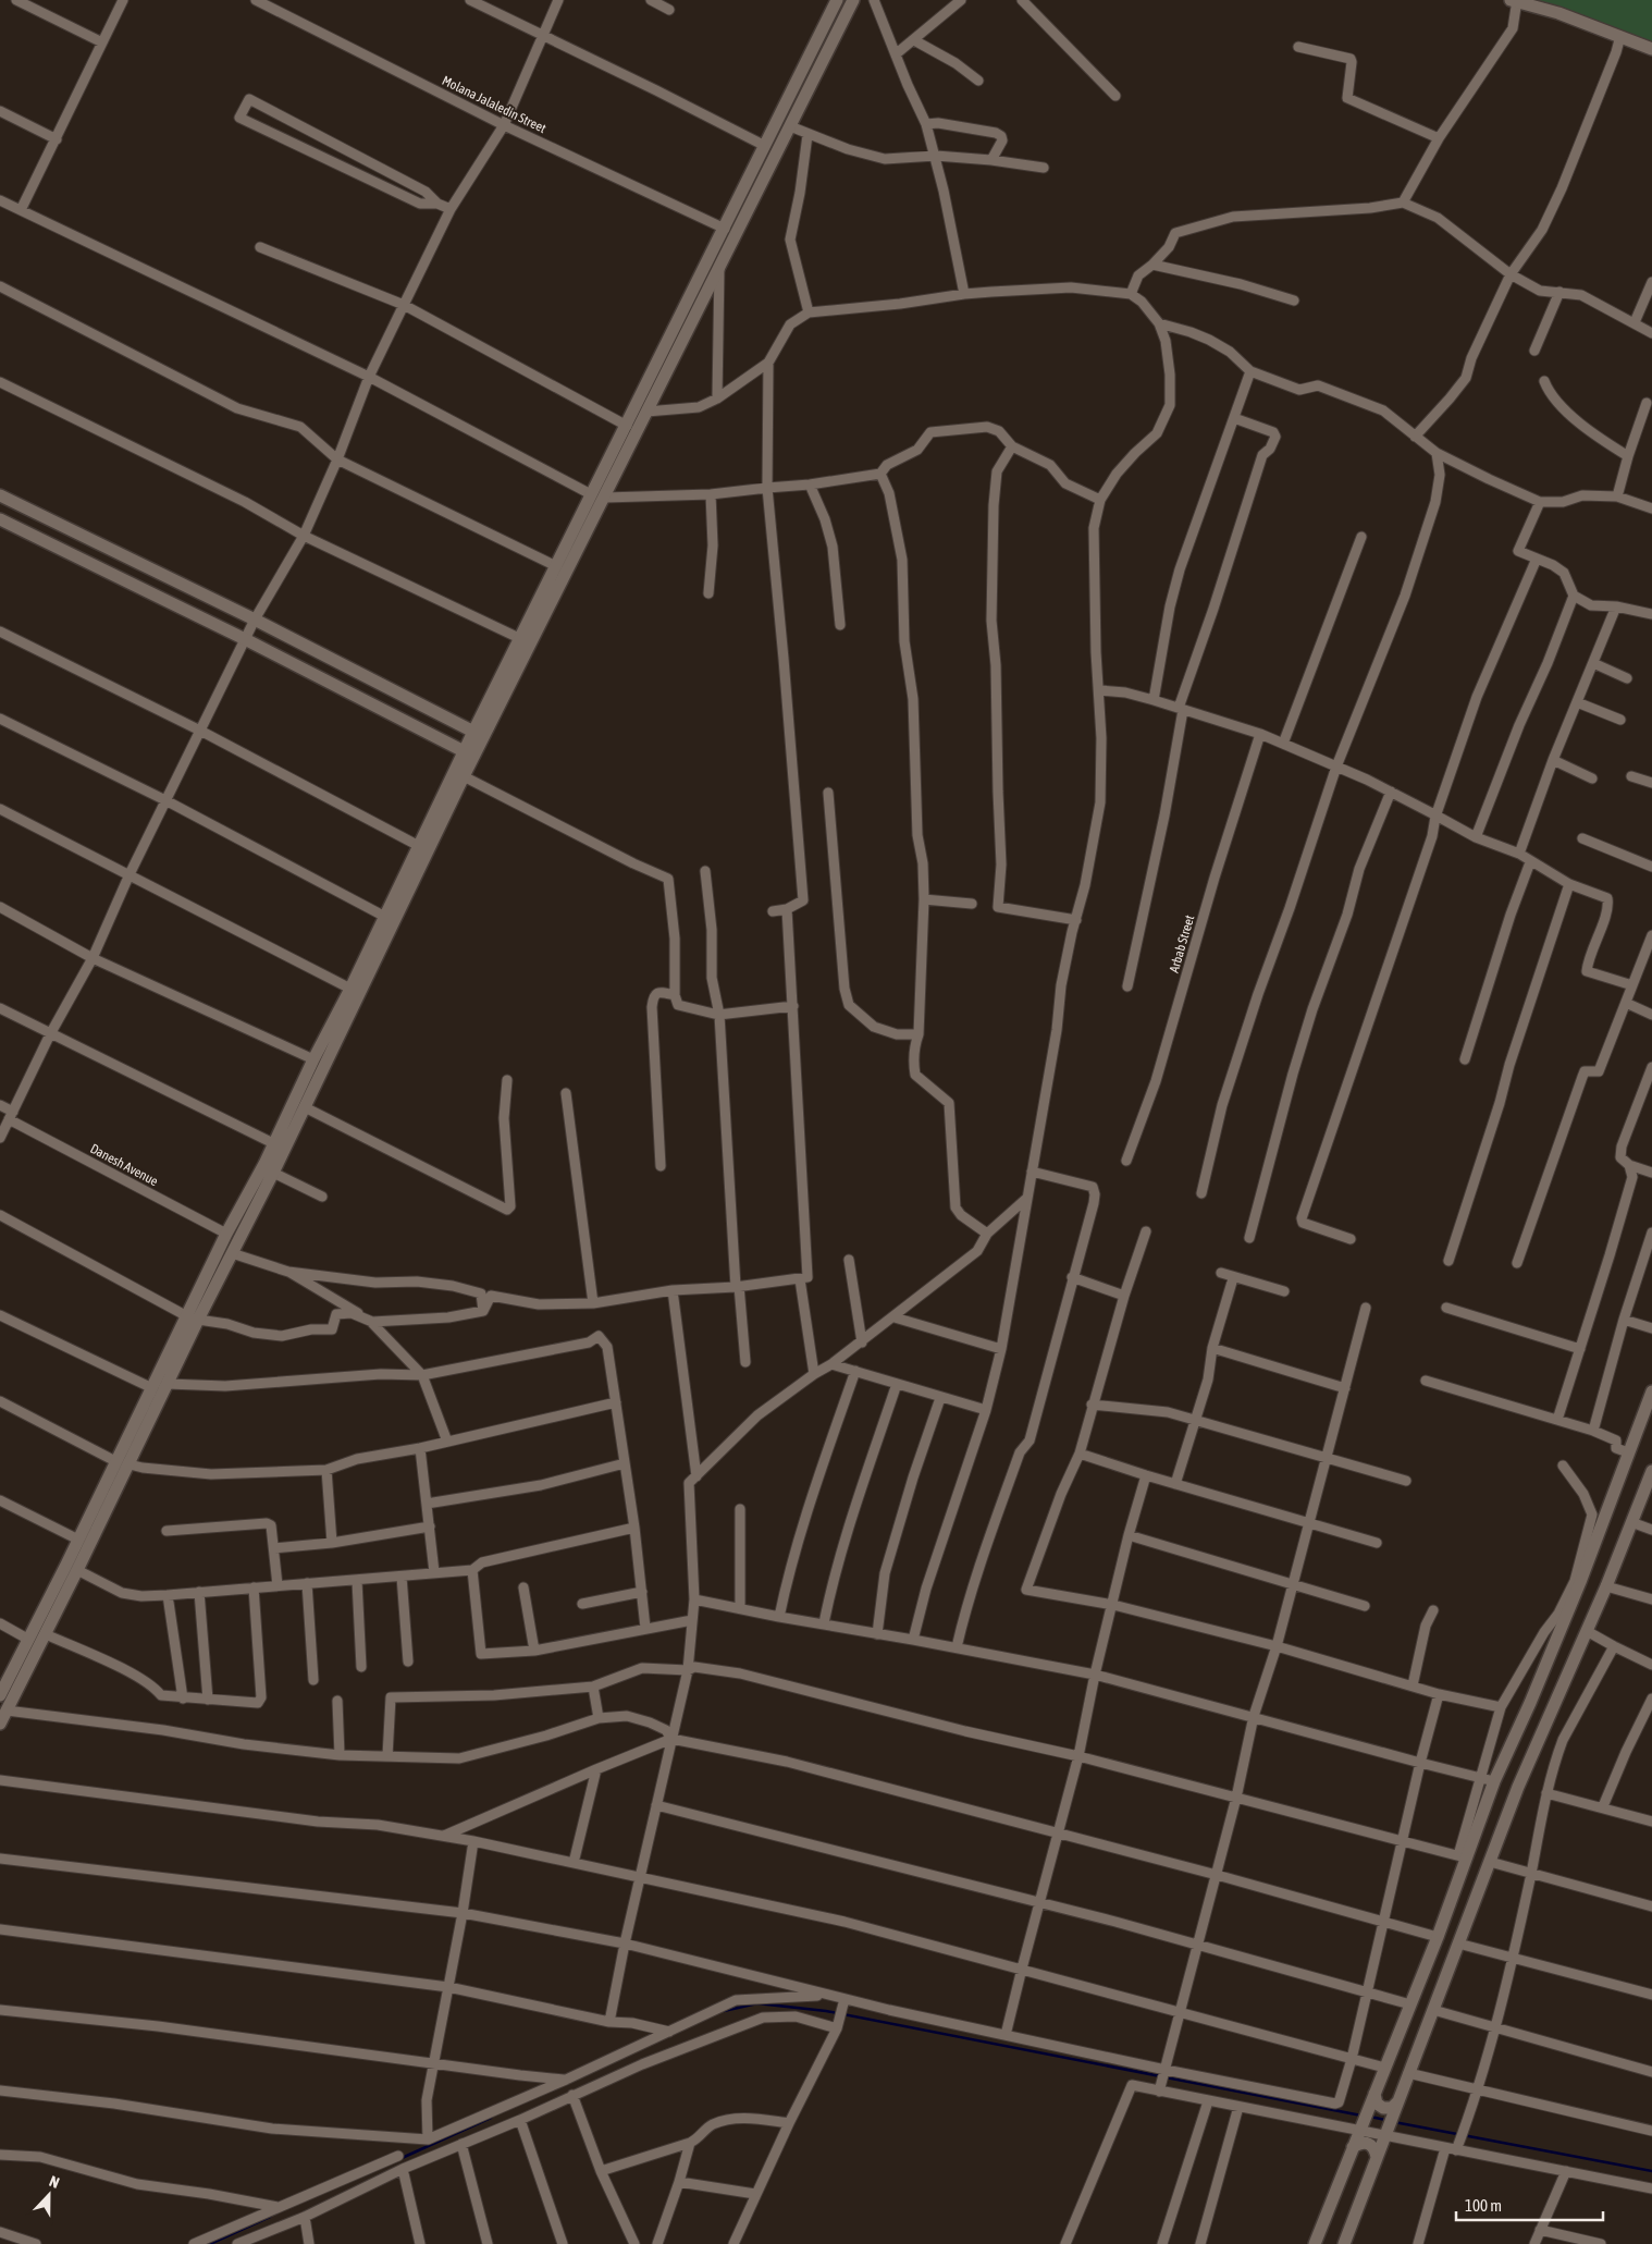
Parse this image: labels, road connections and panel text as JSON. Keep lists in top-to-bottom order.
{
  "streets": {
    "street": ["Molana Jalaledin Street", "Arbab Street", "Danesh Avenue"]
  },
  "scale_bar": "100 m",
  "north": "top"
}
